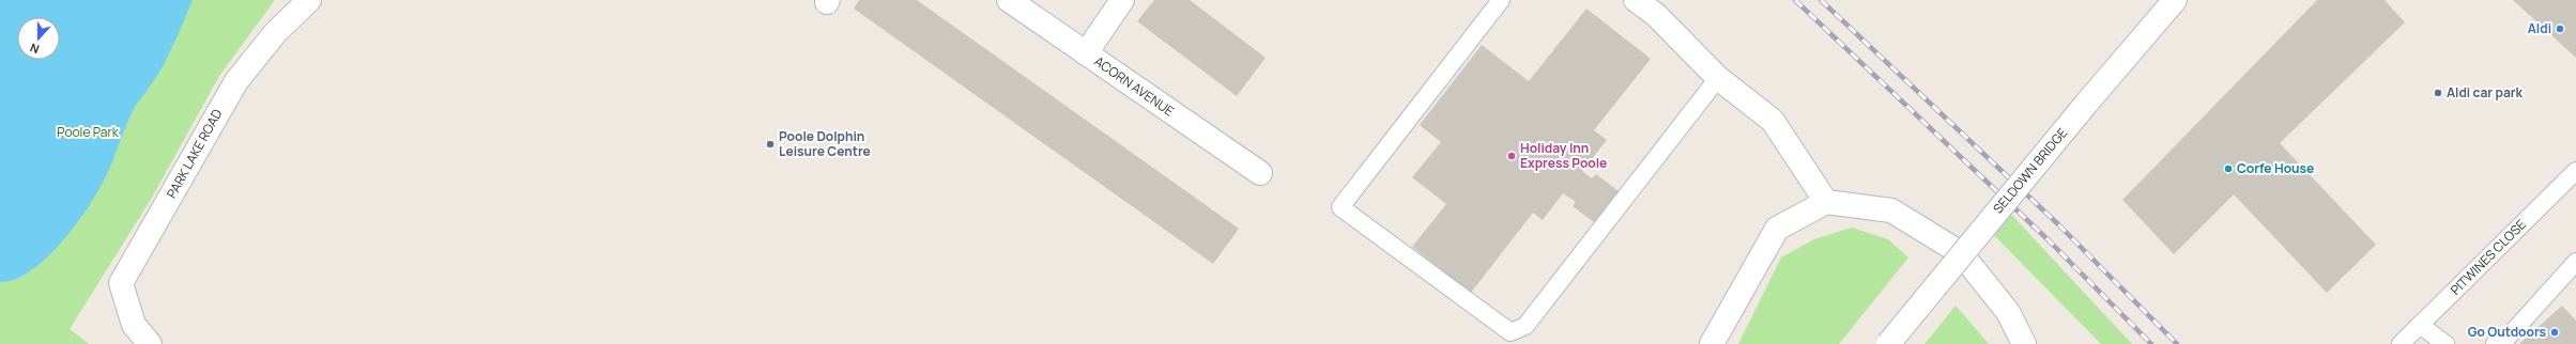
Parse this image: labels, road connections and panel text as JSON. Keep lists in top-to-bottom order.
{
  "streets": {
    "street": ["ACORN AVENUE", "PARK LAKE ROAD", "SELDOWN BRIDGE"],
    "lane": ["PITWINES CLOSE"]
  },
  "parks": ["Poole Park"],
  "places": [
    "Aldi",
    "Aldi car park",
    "Poole Dolphin Leisure Centre",
    "Holiday Inn Express Poole",
    "Corfe House",
    "Go Outdoors"
  ],
  "north": "bottom"
}
